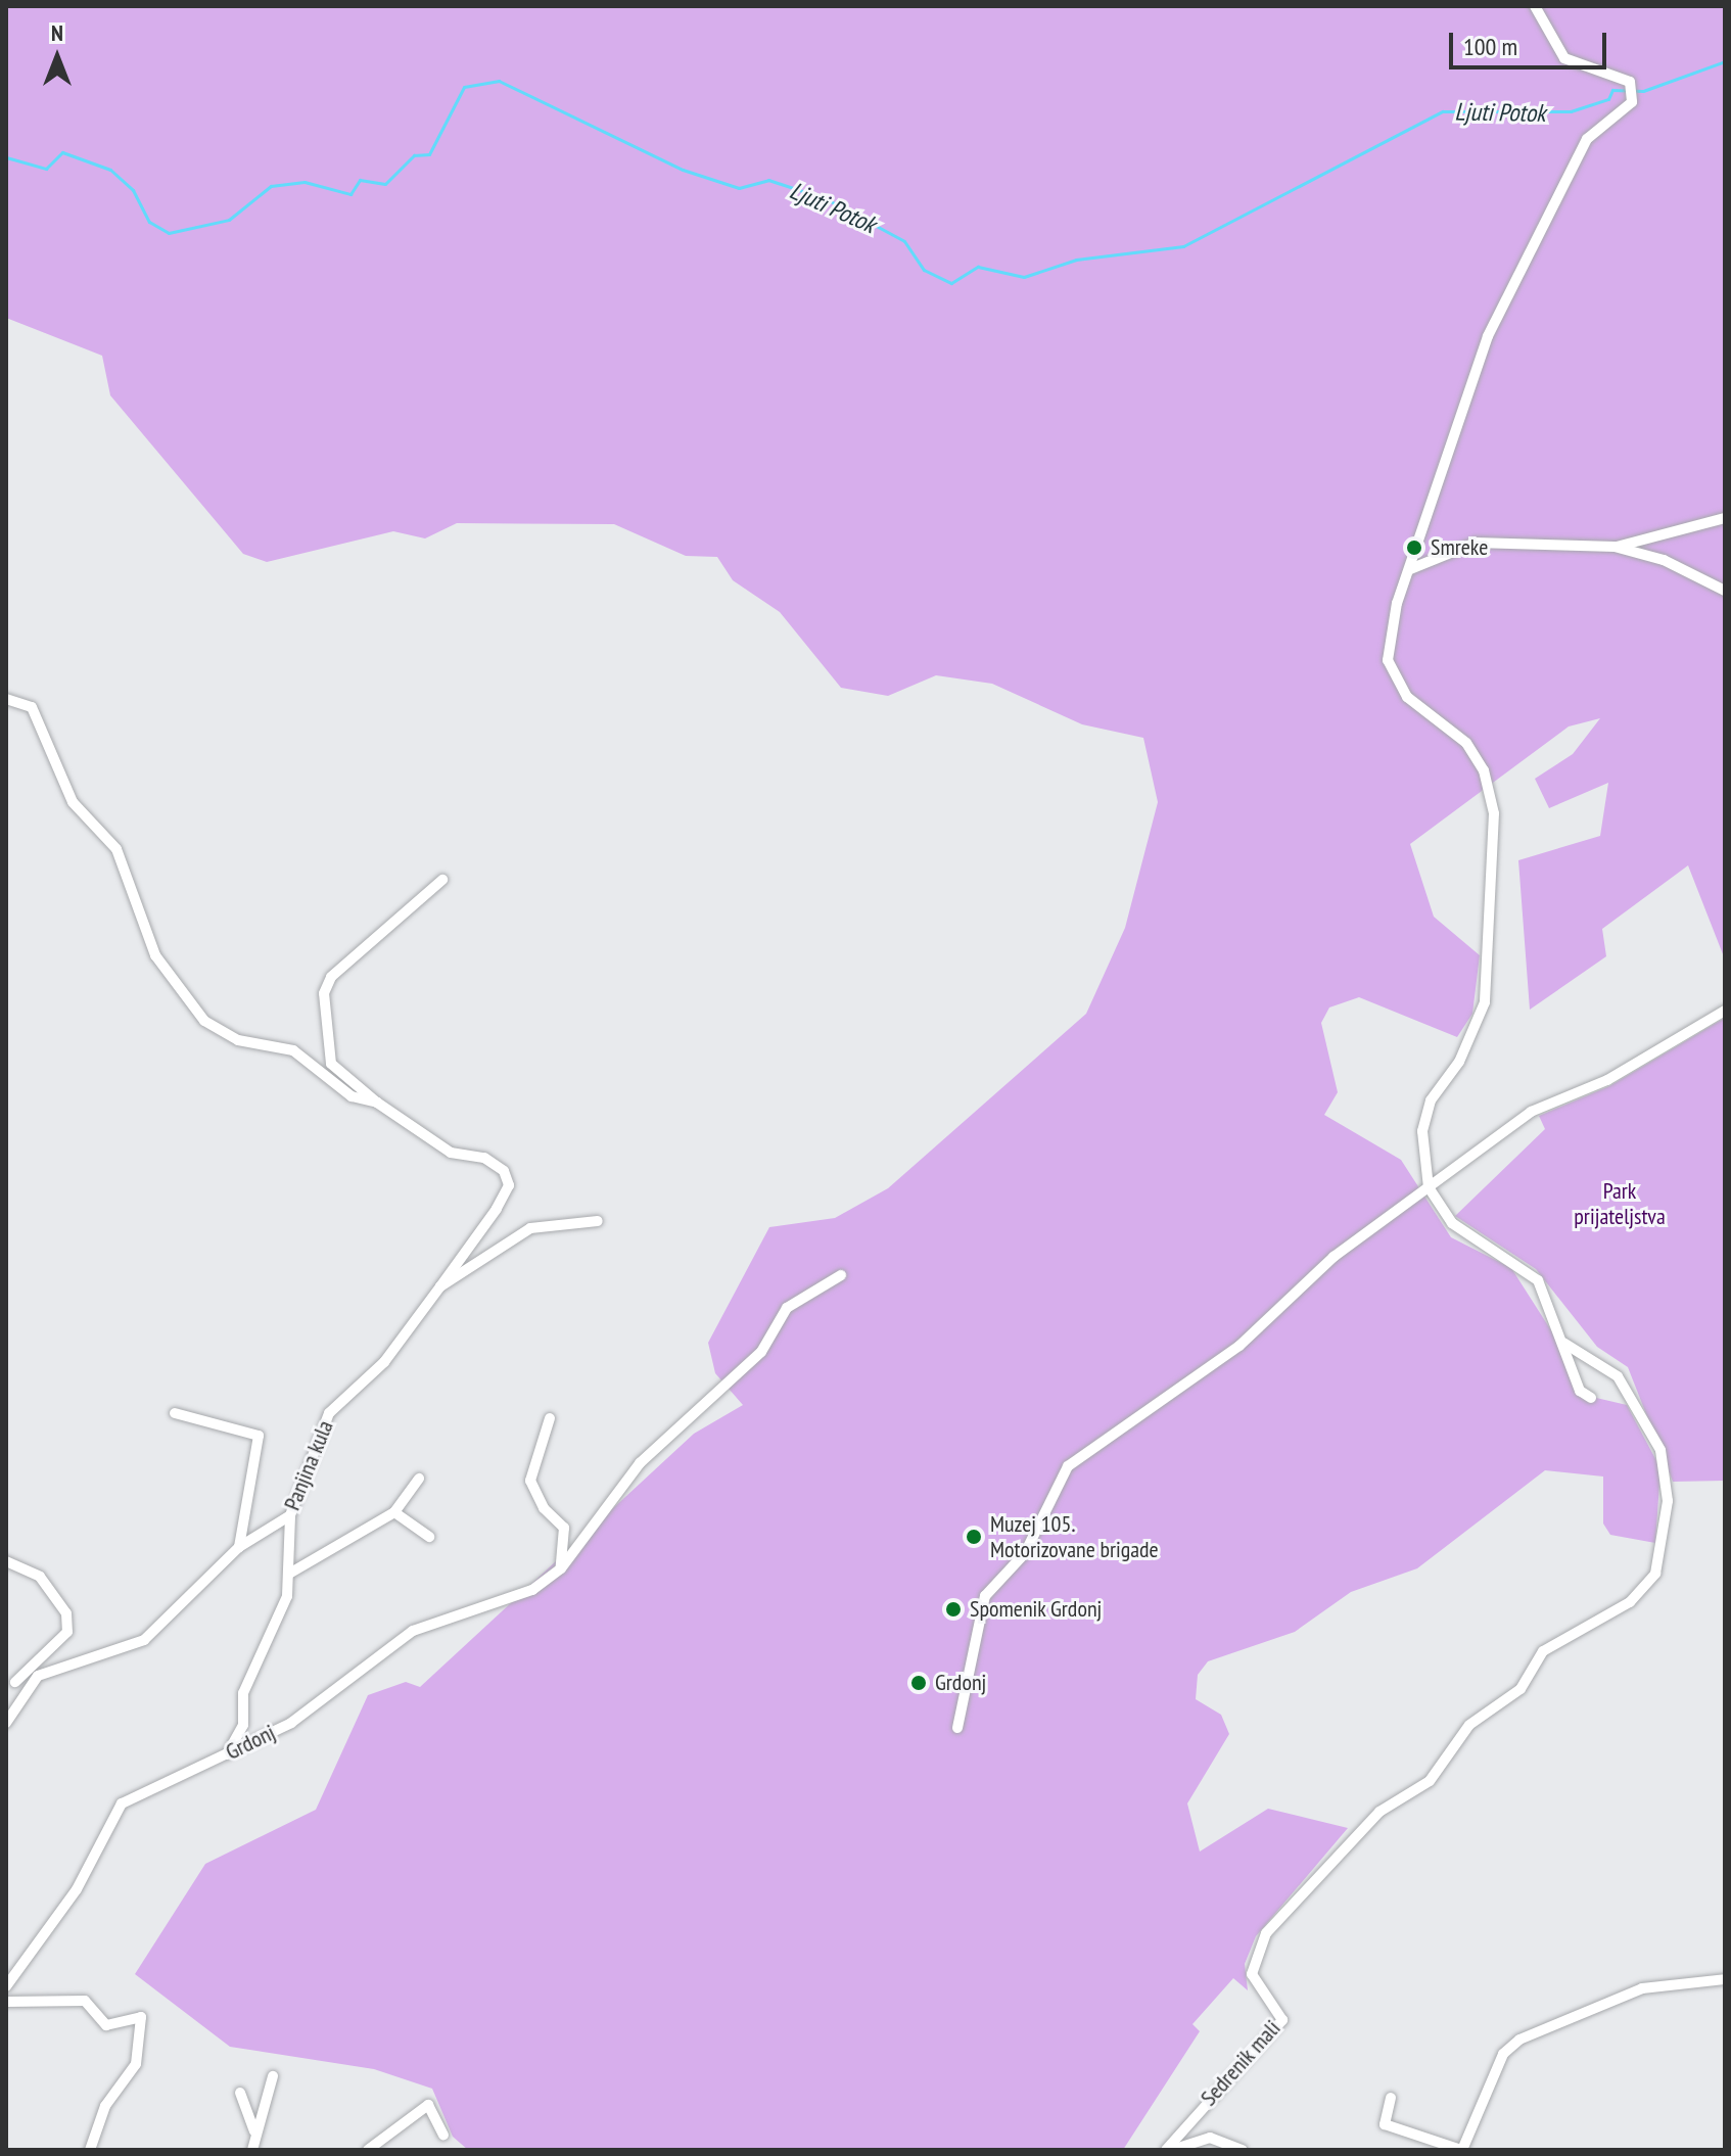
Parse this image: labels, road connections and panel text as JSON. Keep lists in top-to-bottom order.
{
  "streets": {
    "street": ["Panjina kula", "Grdonj", "Sedrenik mali"]
  },
  "water": ["Ljuti Potok"],
  "parks": ["Park prijateljstva"],
  "places": [
    "Smreke",
    "Muzej 105. Motorizovane brigade",
    "Spomenik Grdonj",
    "Grdonj"
  ],
  "scale_bar": "100 m",
  "north": "top"
}
